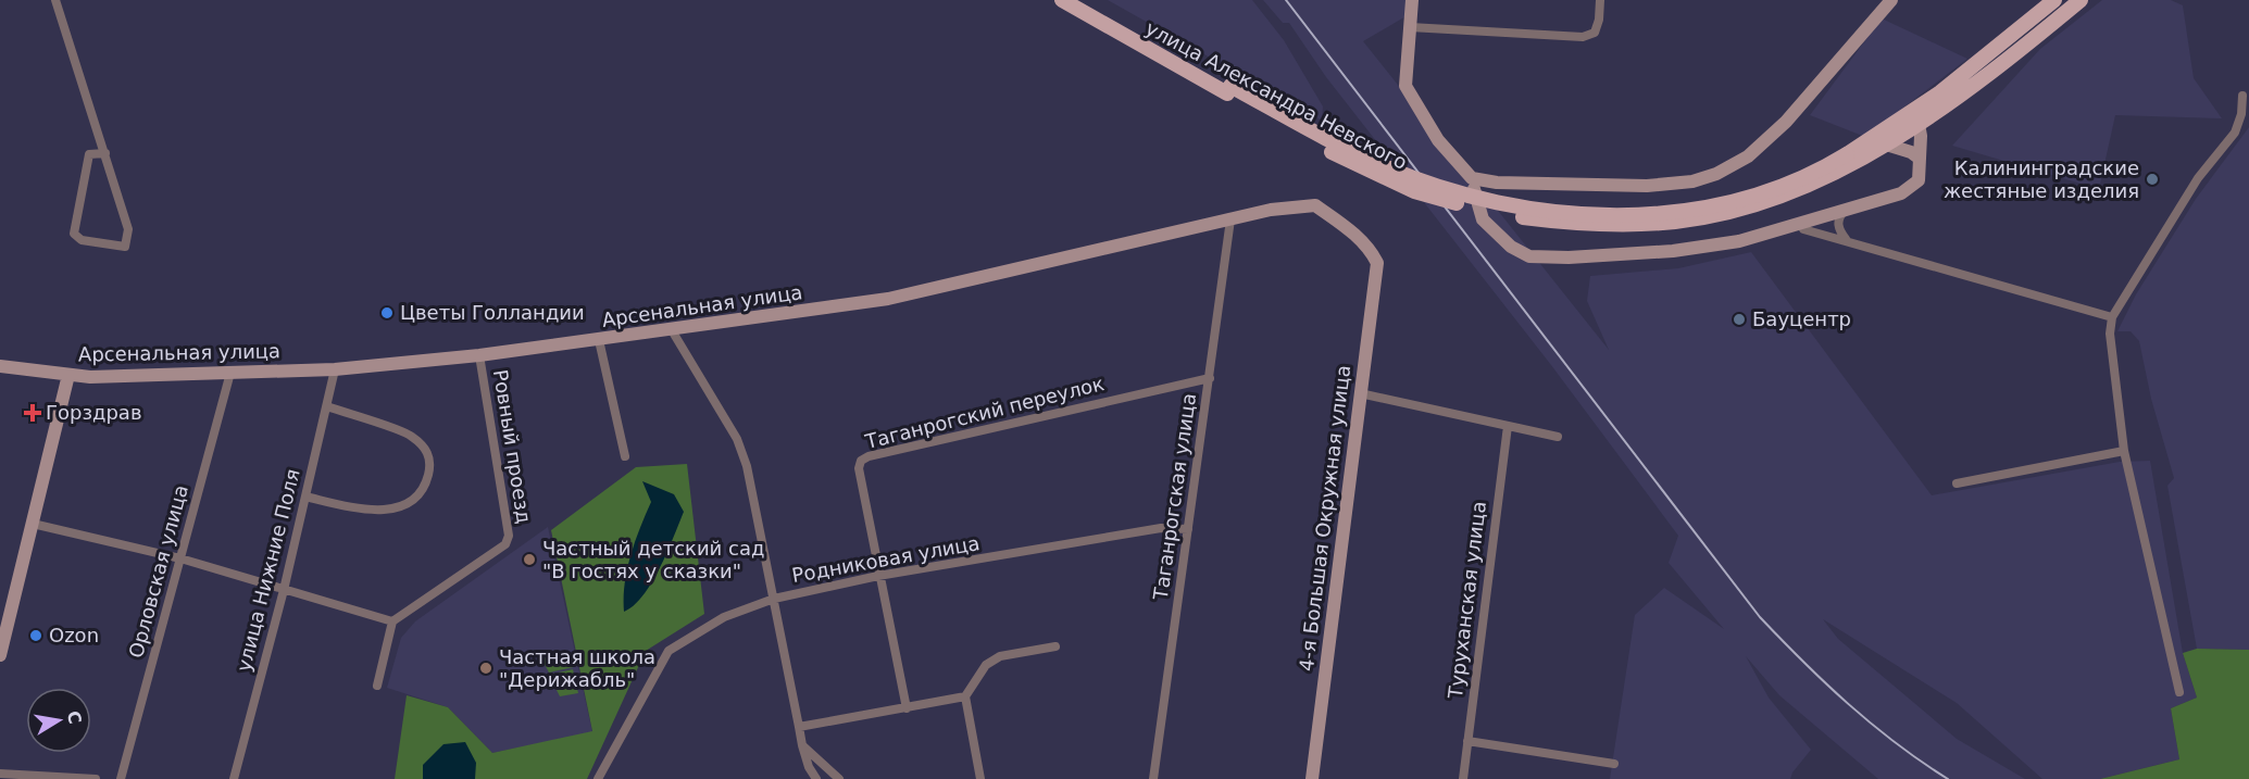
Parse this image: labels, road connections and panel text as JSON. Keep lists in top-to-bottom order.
{
  "streets": {
    "main road": ["улица Александра Невского"],
    "street": [
      "Арсенальная улица",
      "Таганрогский переулок",
      "Ровный проезд",
      "Таганрогская улица",
      "4-я Большая Окружная улица",
      "Родниковая улица",
      "улица Нижние Поля",
      "Орловская улица",
      "Туруханская улица"
    ]
  },
  "crossings": [
    ["Арсенальная улица", "Ровный проезд"],
    ["Арсенальная улица", "Таганрогская улица"],
    ["Арсенальная улица", "4-я Большая Окружная улица"],
    ["Арсенальная улица", "улица Нижние Поля"],
    ["Арсенальная улица", "Орловская улица"],
    ["Таганрогский переулок", "Таганрогская улица"],
    ["Таганрогский переулок", "Родниковая улица"],
    ["Таганрогская улица", "Родниковая улица"]
  ],
  "places": {
    "other": [
      "Калининградские жестяные изделия",
      "Цветы Голландии",
      "Бауцентр",
      "Частный детский сад \"В гостях у сказки\"",
      "Ozon",
      "Частная школа \"Дерижабль\""
    ],
    "health": ["Горздрав"]
  },
  "north": "right"
}
